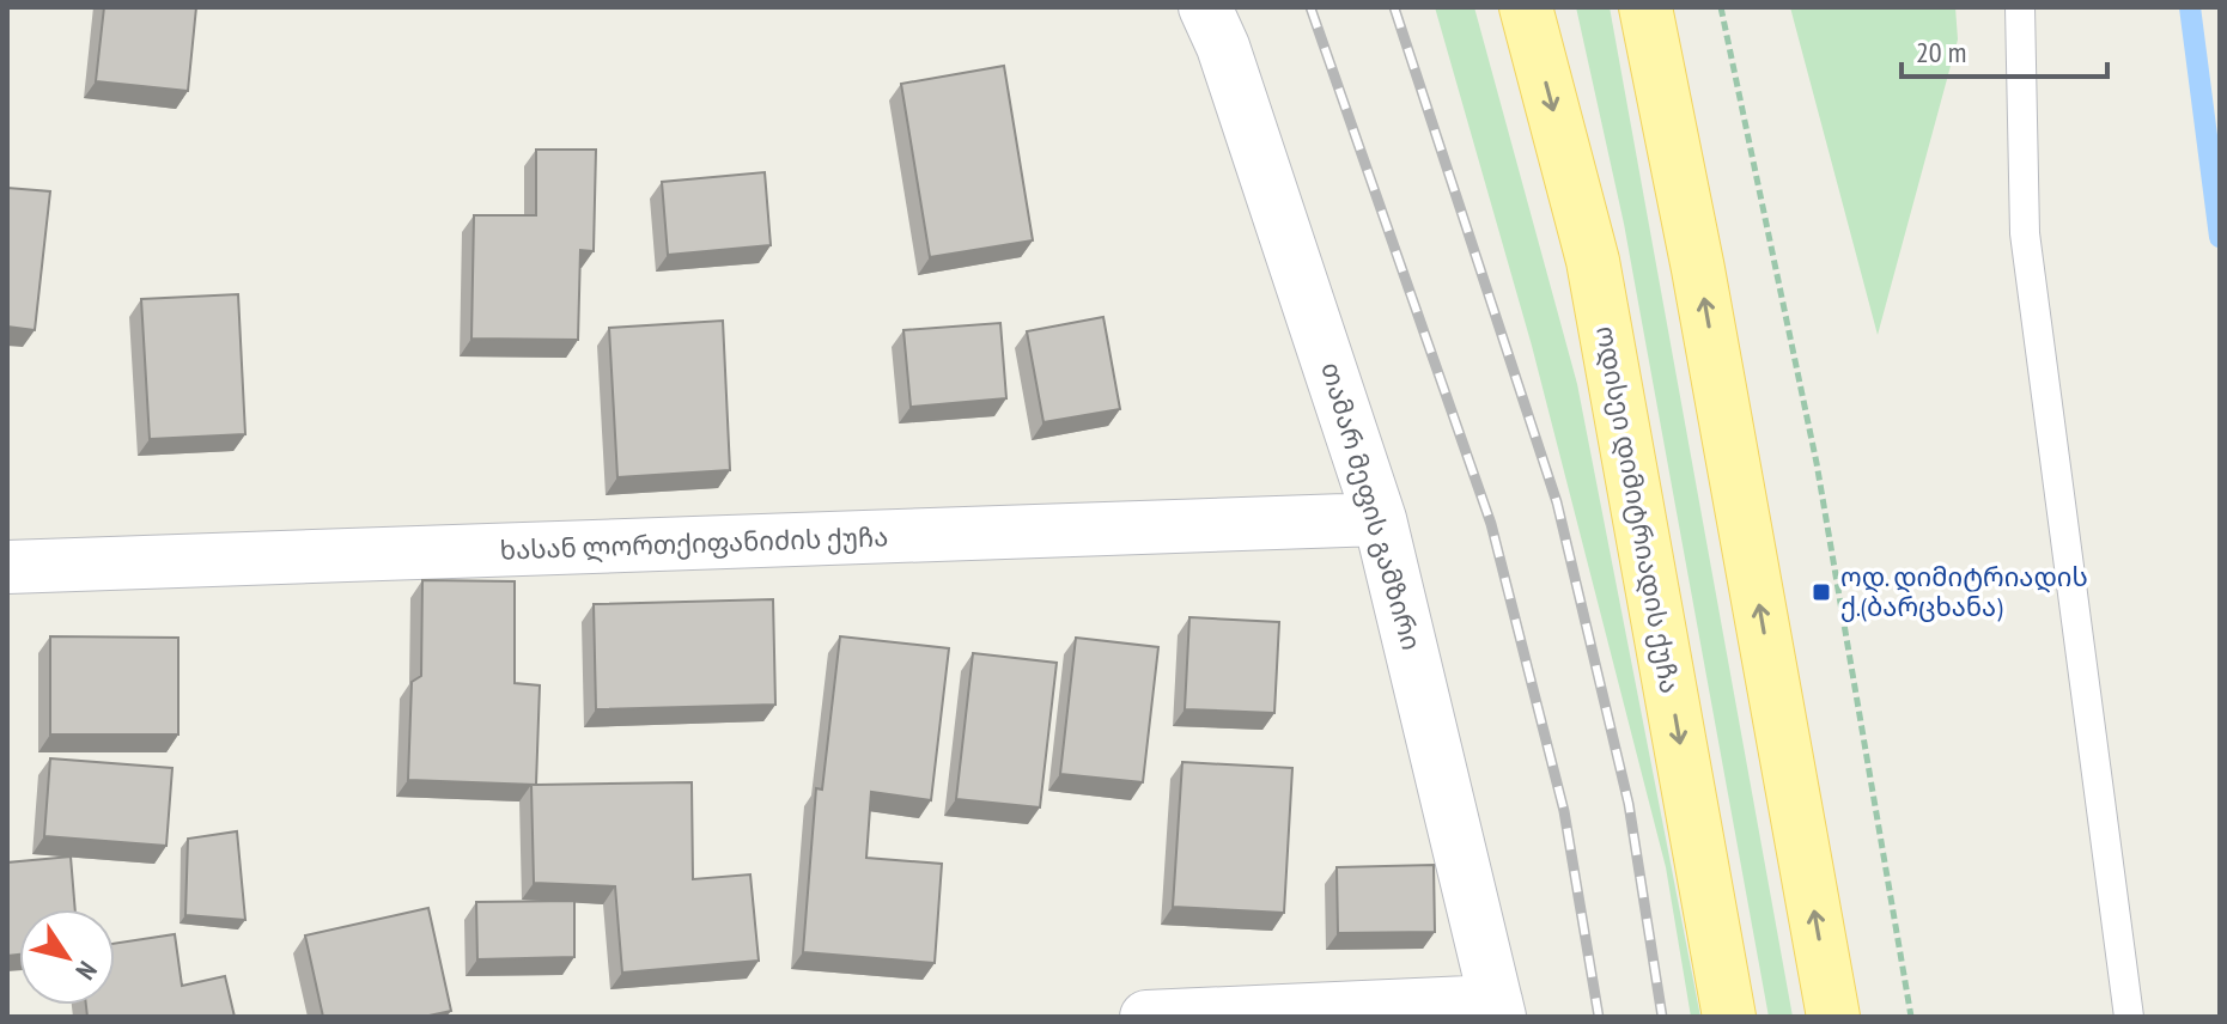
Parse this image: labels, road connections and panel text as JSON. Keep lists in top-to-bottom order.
{
  "streets": {
    "main road": ["ოდისეი დიმიტრიადის ქუჩა"],
    "street": ["თამარ მეფის გამზირი", "ხასან ლორთქიფანიძის ქუჩა"]
  },
  "crossings": [
    ["თამარ მეფის გამზირი", "ხასან ლორთქიფანიძის ქუჩა"]
  ],
  "places": {
    "transit": ["ოდ. დიმიტრიადის ქ.(ბარცხანა)"]
  },
  "scale_bar": "20 m",
  "north": "bottom right"
}
